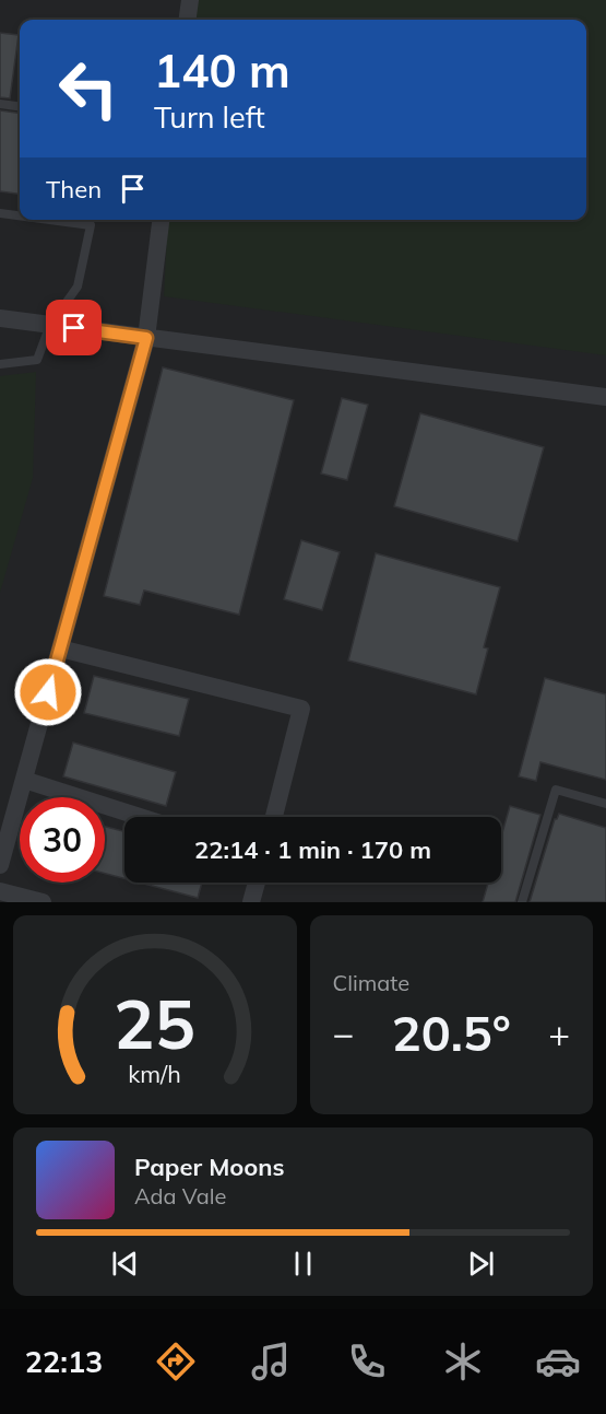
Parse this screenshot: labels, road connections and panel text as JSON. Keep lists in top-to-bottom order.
{
  "page": {
    "turn": ["140 m", "Turn left"],
    "then": "Then",
    "limit": "30",
    "trip": "22:14 · 1 min · 170 m",
    "tile": "Climate",
    "heat": ["−", "20.5°", "+"],
    "song": ["Paper Moons", "Ada Vale"],
    "tabs": "22:13",
    "gauge": ["25", "km/h"]
  }
}
